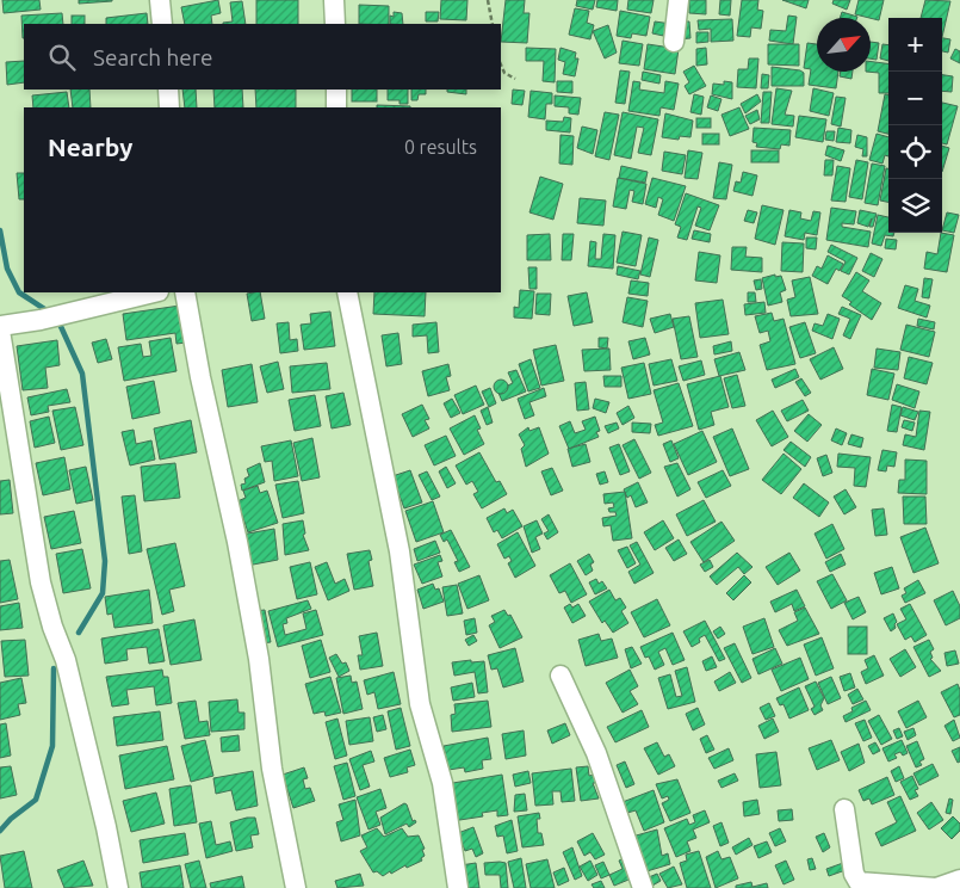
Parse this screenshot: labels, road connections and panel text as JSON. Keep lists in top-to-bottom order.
{
  "north": "top right",
  "page": {
    "map_buttons": ["+", "−"],
    "search": "Search here",
    "heading": ["Nearby", "0 results"]
  }
}
